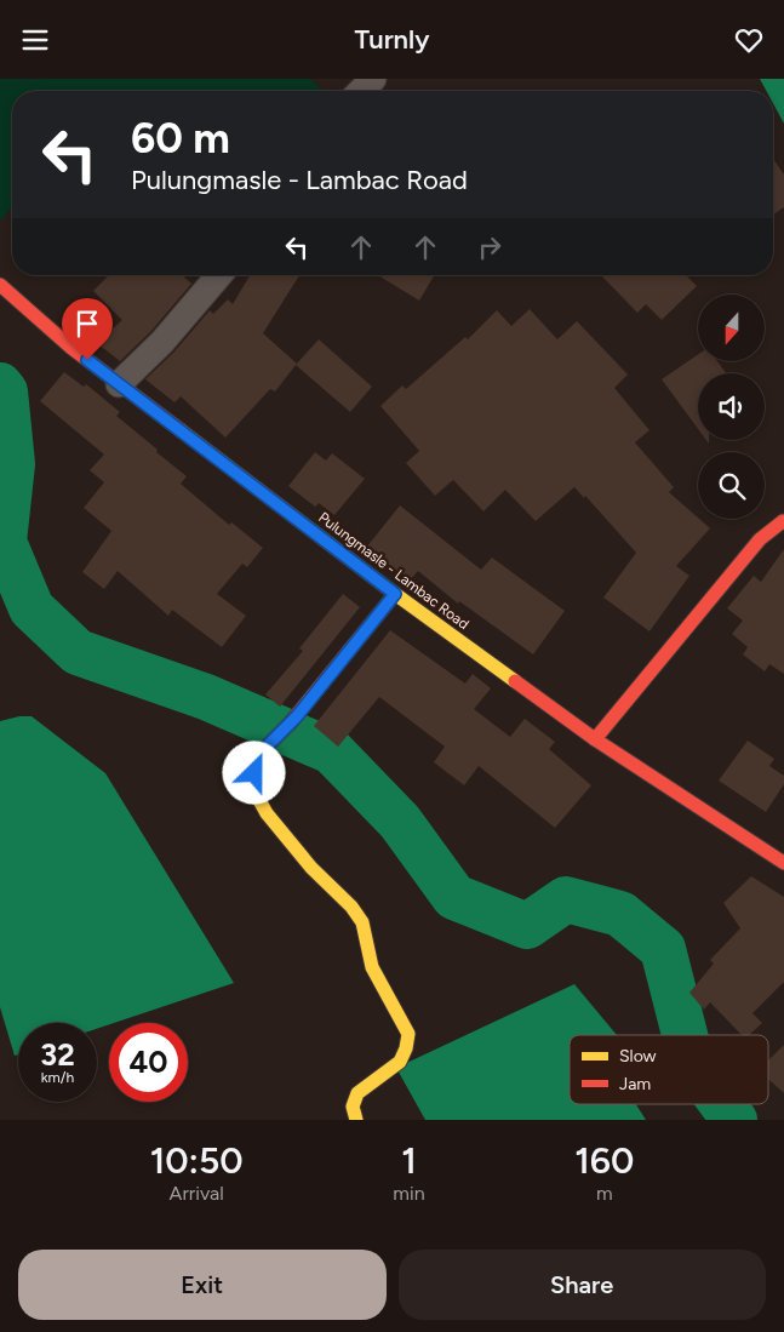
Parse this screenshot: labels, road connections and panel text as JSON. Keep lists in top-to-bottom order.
{
  "streets": {
    "street": ["Pulungmasle - Lambac Road"]
  },
  "legend": ["Slow", "Jam"],
  "north": "bottom",
  "page": {
    "header": "Turnly",
    "turn": ["60 m", "Pulungmasle - Lambac Road"],
    "speed": "32 km/h",
    "limit": "40",
    "eta": [
      "10:50",
      "Arrival",
      "1",
      "min",
      "160",
      "m"
    ],
    "buttons": ["Exit", "Share"]
  }
}
